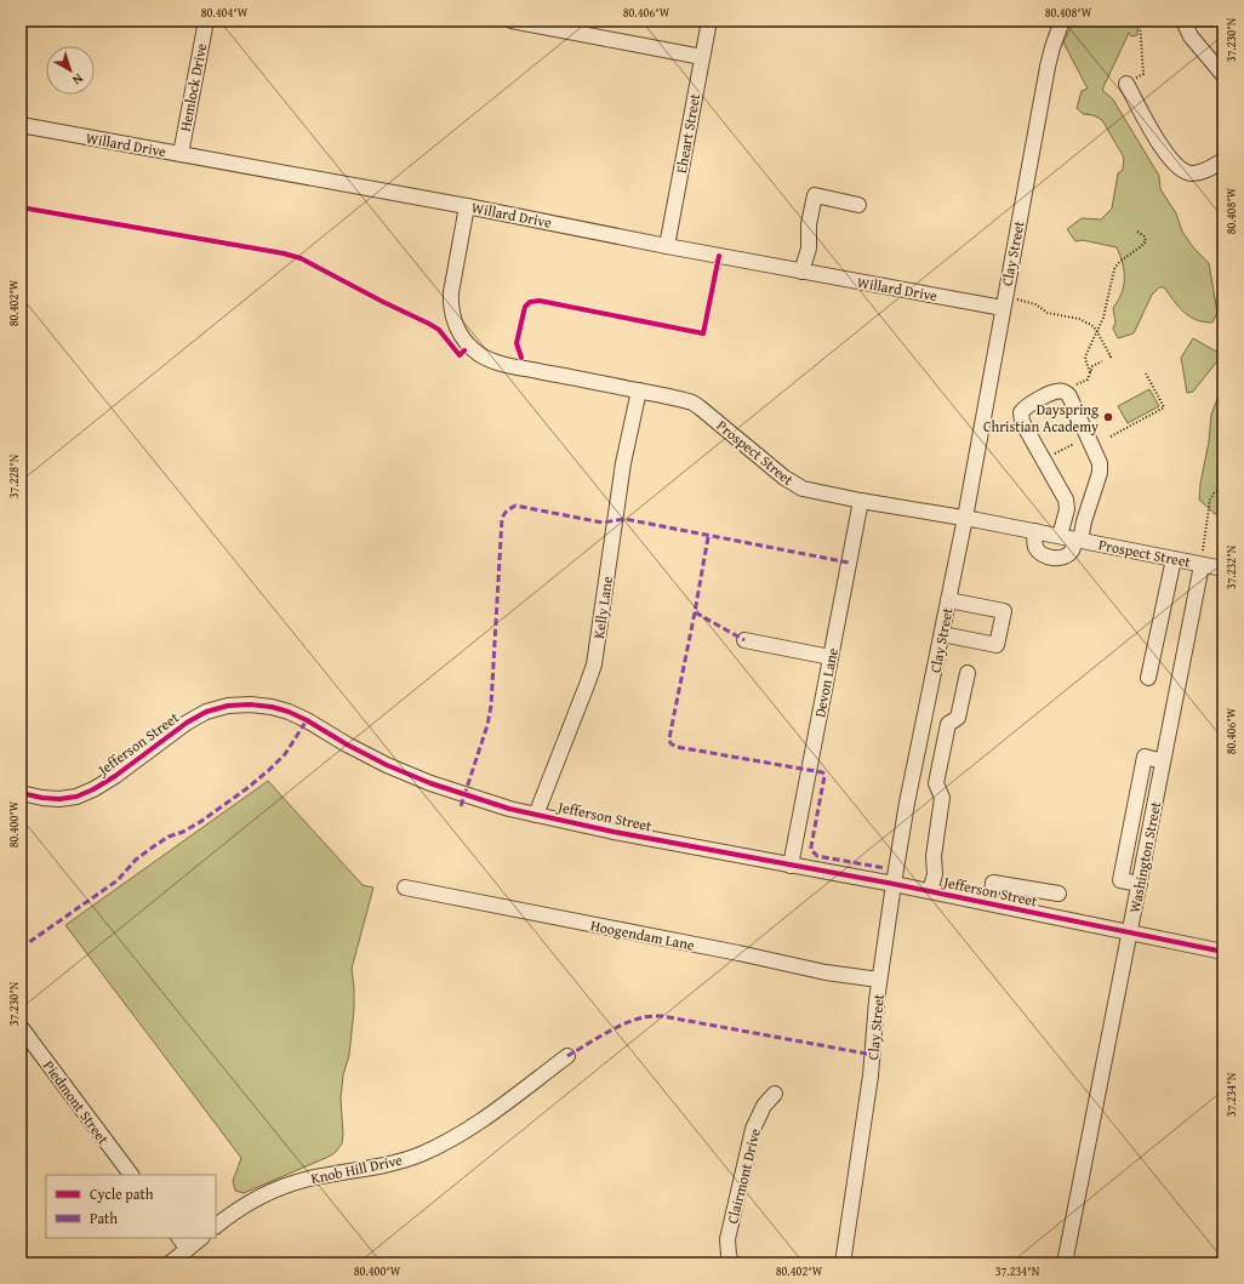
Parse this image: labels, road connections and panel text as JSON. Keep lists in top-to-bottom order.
{
  "streets": {
    "street": [
      "Hemlock Drive",
      "Eheart Street",
      "Willard Drive",
      "Clay Street",
      "Prospect Street",
      "Kelly Lane",
      "Devon Lane",
      "Jefferson Street",
      "Washington Street",
      "Hoogendam Lane",
      "Piedmont Street",
      "Knob Hill Drive",
      "Clairmont Drive"
    ]
  },
  "crossings": [
    ["Hemlock Drive", "Willard Drive"],
    ["Eheart Street", "Willard Drive"],
    ["Willard Drive", "Clay Street"],
    ["Willard Drive", "Prospect Street"],
    ["Clay Street", "Prospect Street"],
    ["Clay Street", "Jefferson Street"],
    ["Clay Street", "Hoogendam Lane"],
    ["Prospect Street", "Kelly Lane"],
    ["Prospect Street", "Devon Lane"],
    ["Prospect Street", "Washington Street"],
    ["Kelly Lane", "Jefferson Street"],
    ["Devon Lane", "Jefferson Street"],
    ["Jefferson Street", "Washington Street"]
  ],
  "places": ["Dayspring Christian Academy"],
  "legend": ["Cycle path", "Path"],
  "north": "bottom right",
  "coordinates": [
    "80.404°W",
    "80.406°W",
    "80.408°W",
    "37.230°N",
    "80.402°W",
    "37.228°N",
    "37.232°N",
    "80.400°W",
    "37.234°N"
  ]
}
